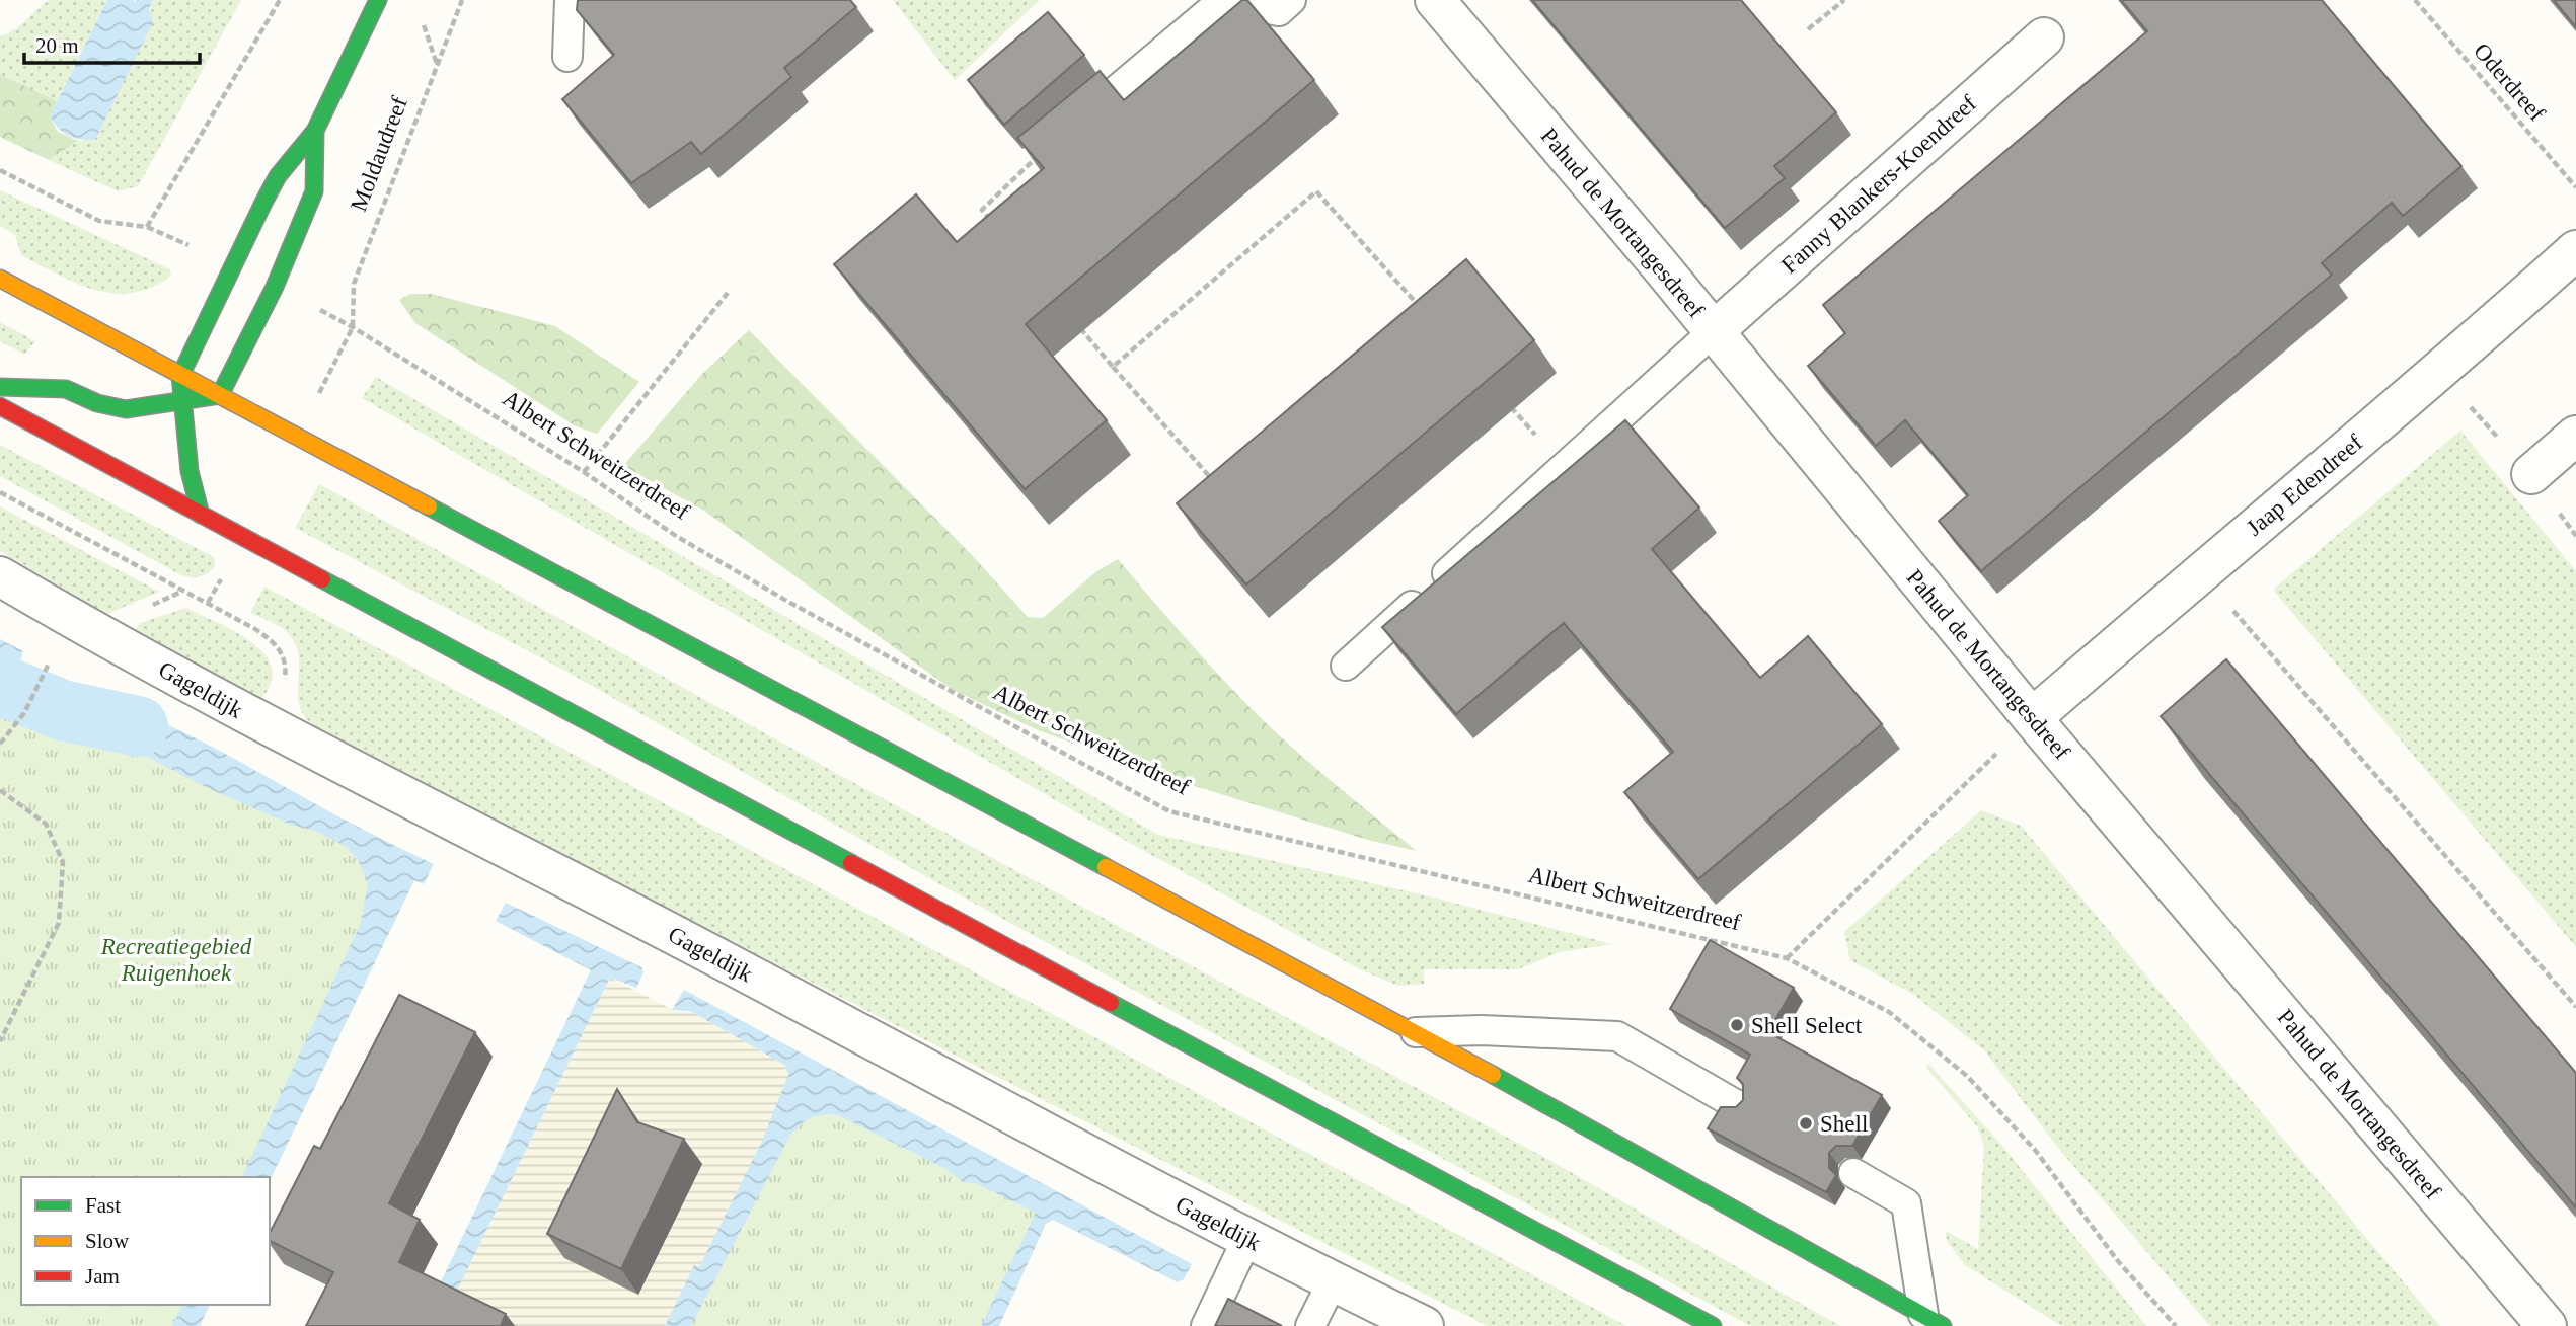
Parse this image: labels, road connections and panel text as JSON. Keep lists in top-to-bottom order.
{
  "streets": {
    "main road": ["Moldaudreef"],
    "street": [
      "Fanny Blankers-Koendreef",
      "Pahud de Mortangesdreef",
      "Jaap Edendreef",
      "Gageldijk"
    ],
    "path": ["Oderdreef", "Albert Schweitzerdreef"]
  },
  "crossings": [
    ["Moldaudreef", "Albert Schweitzerdreef"],
    ["Fanny Blankers-Koendreef", "Pahud de Mortangesdreef"],
    ["Pahud de Mortangesdreef", "Jaap Edendreef"]
  ],
  "parks": ["Recreatiegebied Ruigenhoek"],
  "places": ["Shell Select", "Shell"],
  "legend": ["Fast", "Slow", "Jam"],
  "scale_bar": "20 m"
}
